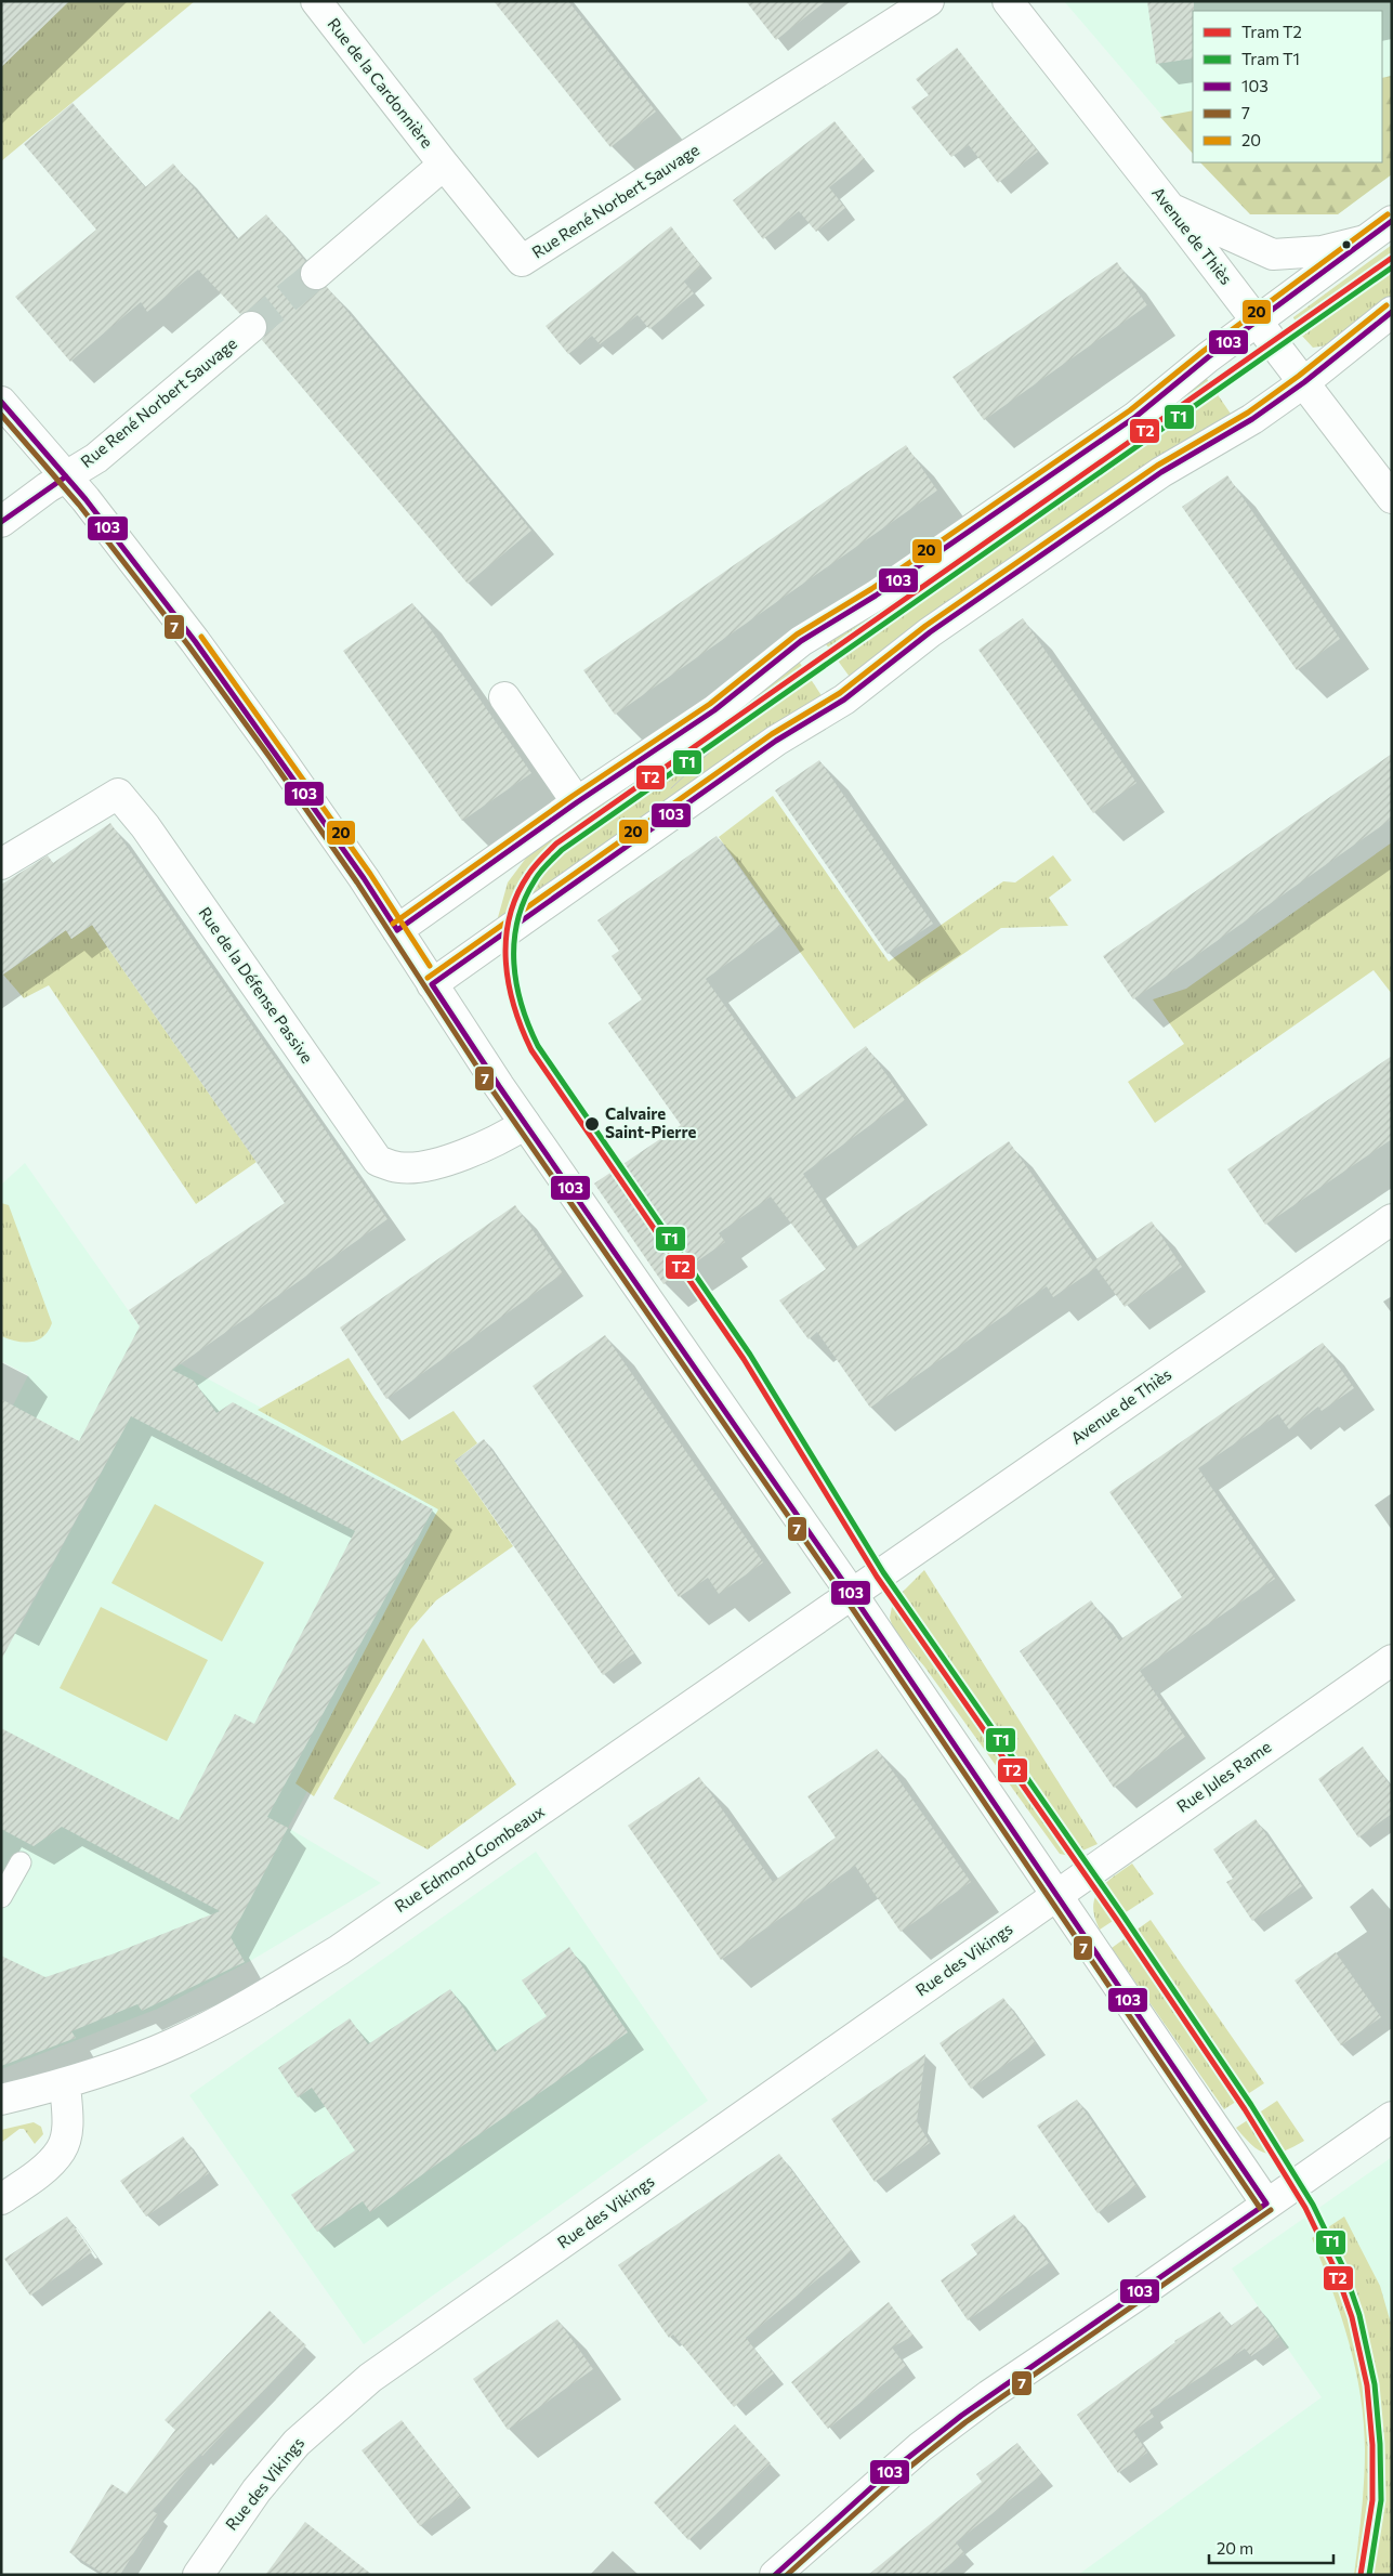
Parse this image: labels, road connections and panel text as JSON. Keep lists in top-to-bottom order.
{
  "streets": {
    "street": [
      "Rue de la Cardonnière",
      "Rue René Norbert Sauvage",
      "Avenue de Thiès",
      "Rue de la Défense Passive",
      "Rue Jules Rame",
      "Rue Edmond Gombeaux",
      "Rue des Vikings"
    ]
  },
  "crossings": [
    ["Rue de la Cardonnière", "Rue René Norbert Sauvage"],
    ["Avenue de Thiès", "Rue Edmond Gombeaux"],
    ["Rue Jules Rame", "Rue des Vikings"]
  ],
  "places": ["Calvaire Saint-Pierre"],
  "lines": [
    "transit line 20",
    "transit line 103",
    "tram line T2",
    "tram line T1",
    "transit line 7"
  ],
  "legend": [
    "Tram T2",
    "Tram T1",
    "103",
    "7",
    "20"
  ],
  "scale_bar": "20 m"
}
